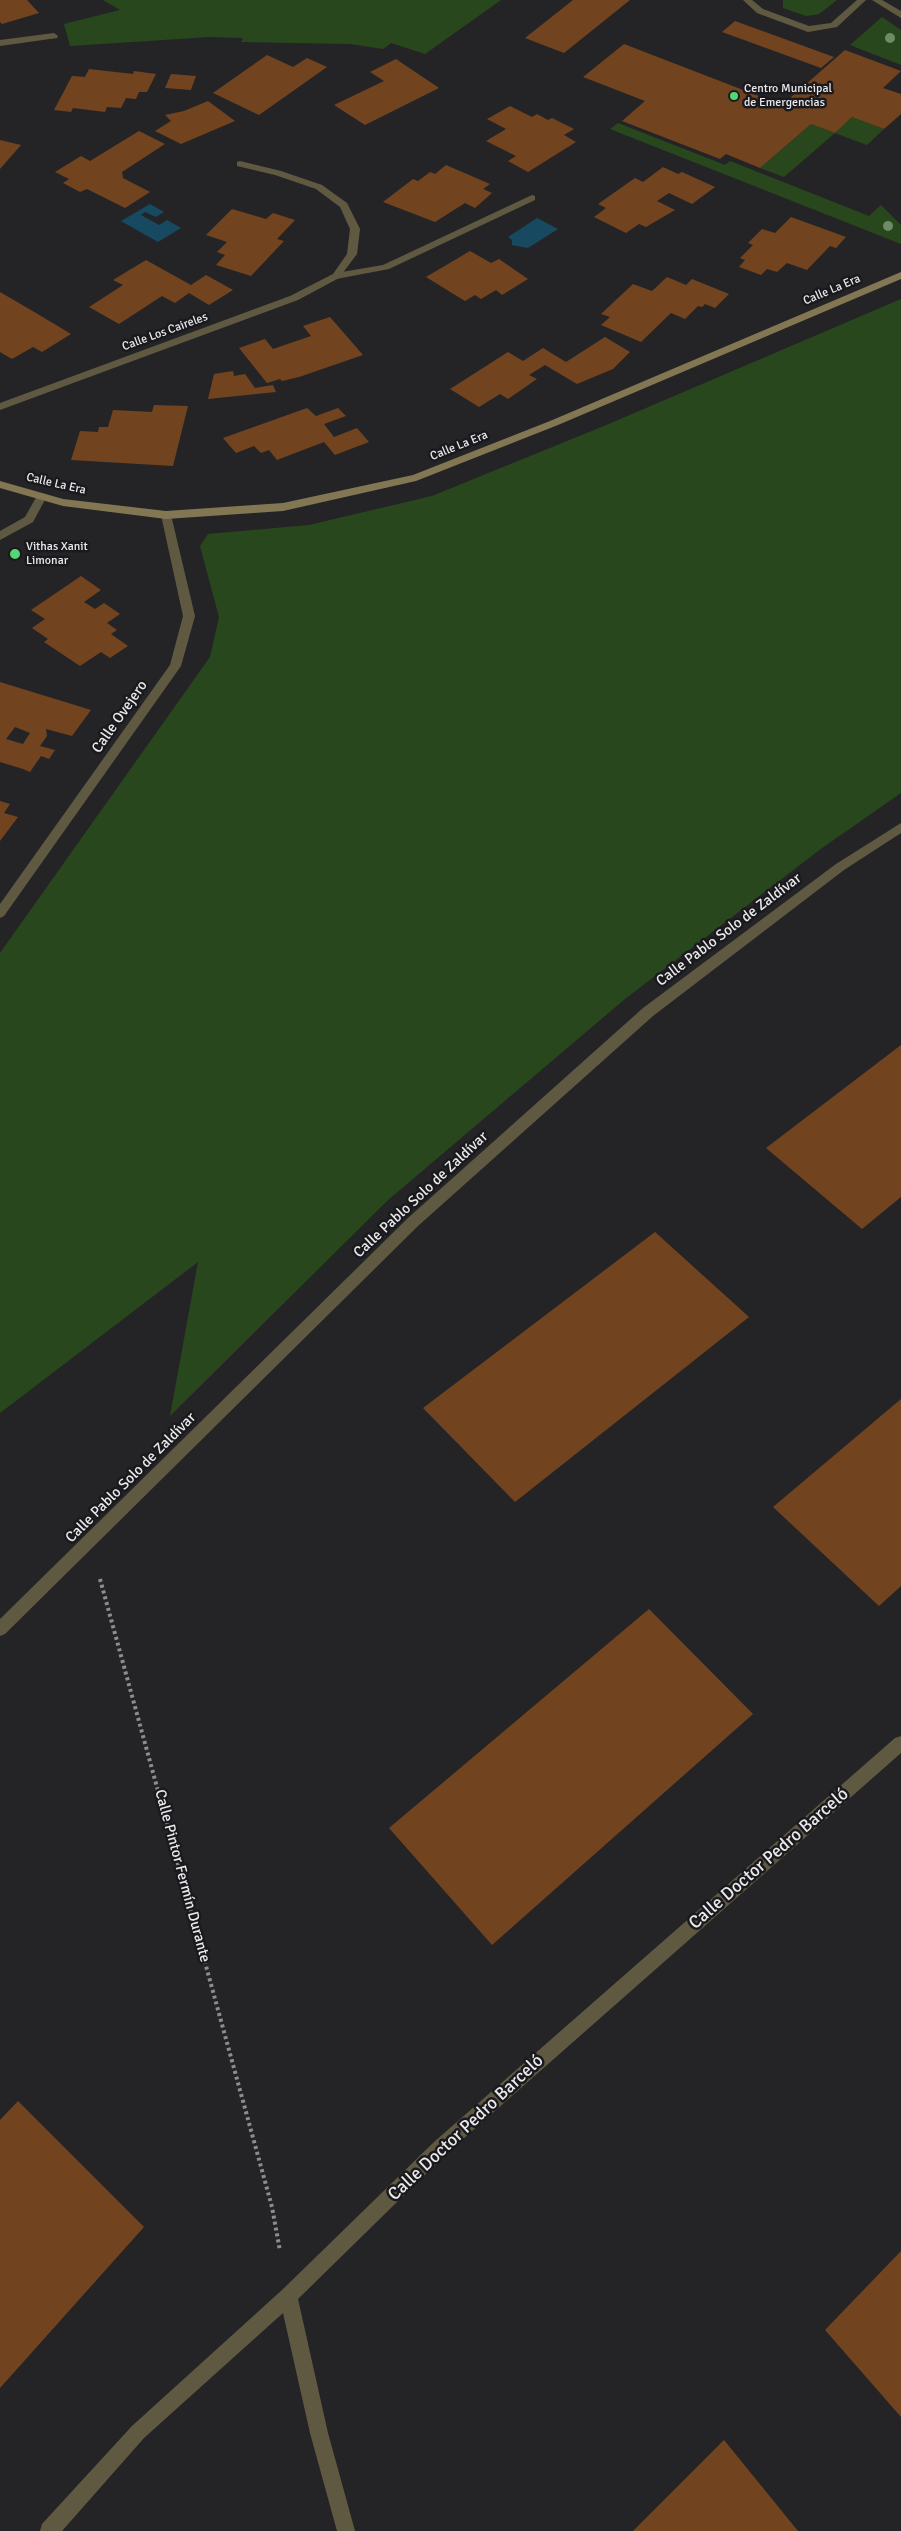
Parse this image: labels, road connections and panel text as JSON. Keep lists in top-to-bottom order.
{
  "streets": {
    "main road": ["Calle La Era"],
    "street": [
      "Calle Los Caireles",
      "Calle Ovejero",
      "Calle Pablo Solo de Zaldívar",
      "Calle Doctor Pedro Barceló"
    ],
    "path": ["Calle Pintor Fermín Durante"]
  },
  "crossings": [
    ["Calle La Era", "Calle Ovejero"]
  ],
  "places": ["Centro Municipal de Emergencias", "Vithas Xanit Limonar"]
}
